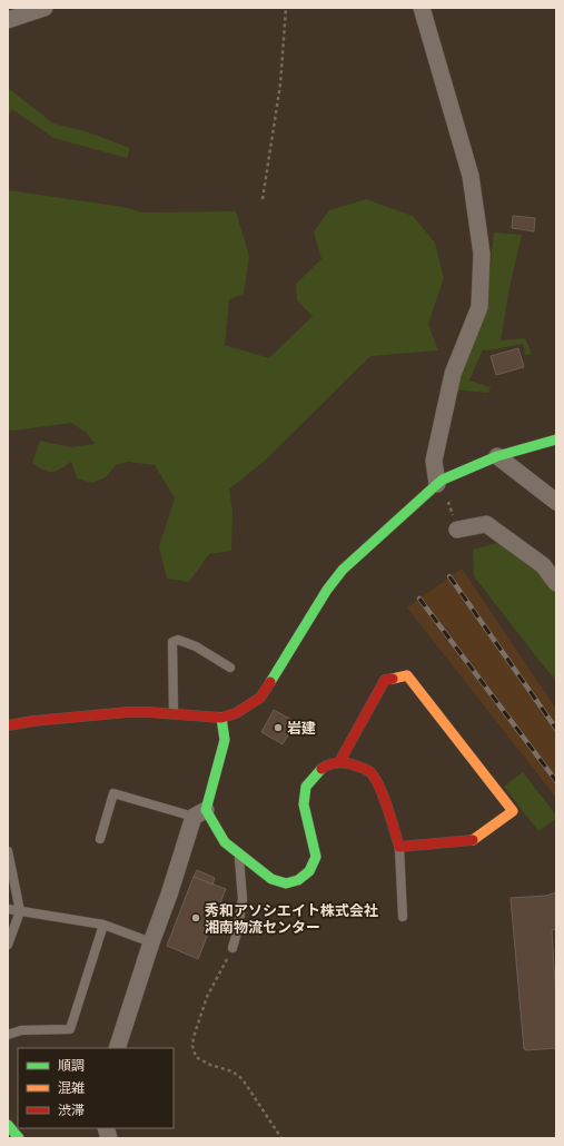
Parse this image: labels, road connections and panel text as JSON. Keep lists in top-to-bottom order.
{
  "places": ["岩建", "秀和アソシエイト株式会社 湘南物流センター"],
  "legend": ["順調", "混雑", "渋滞"]
}
